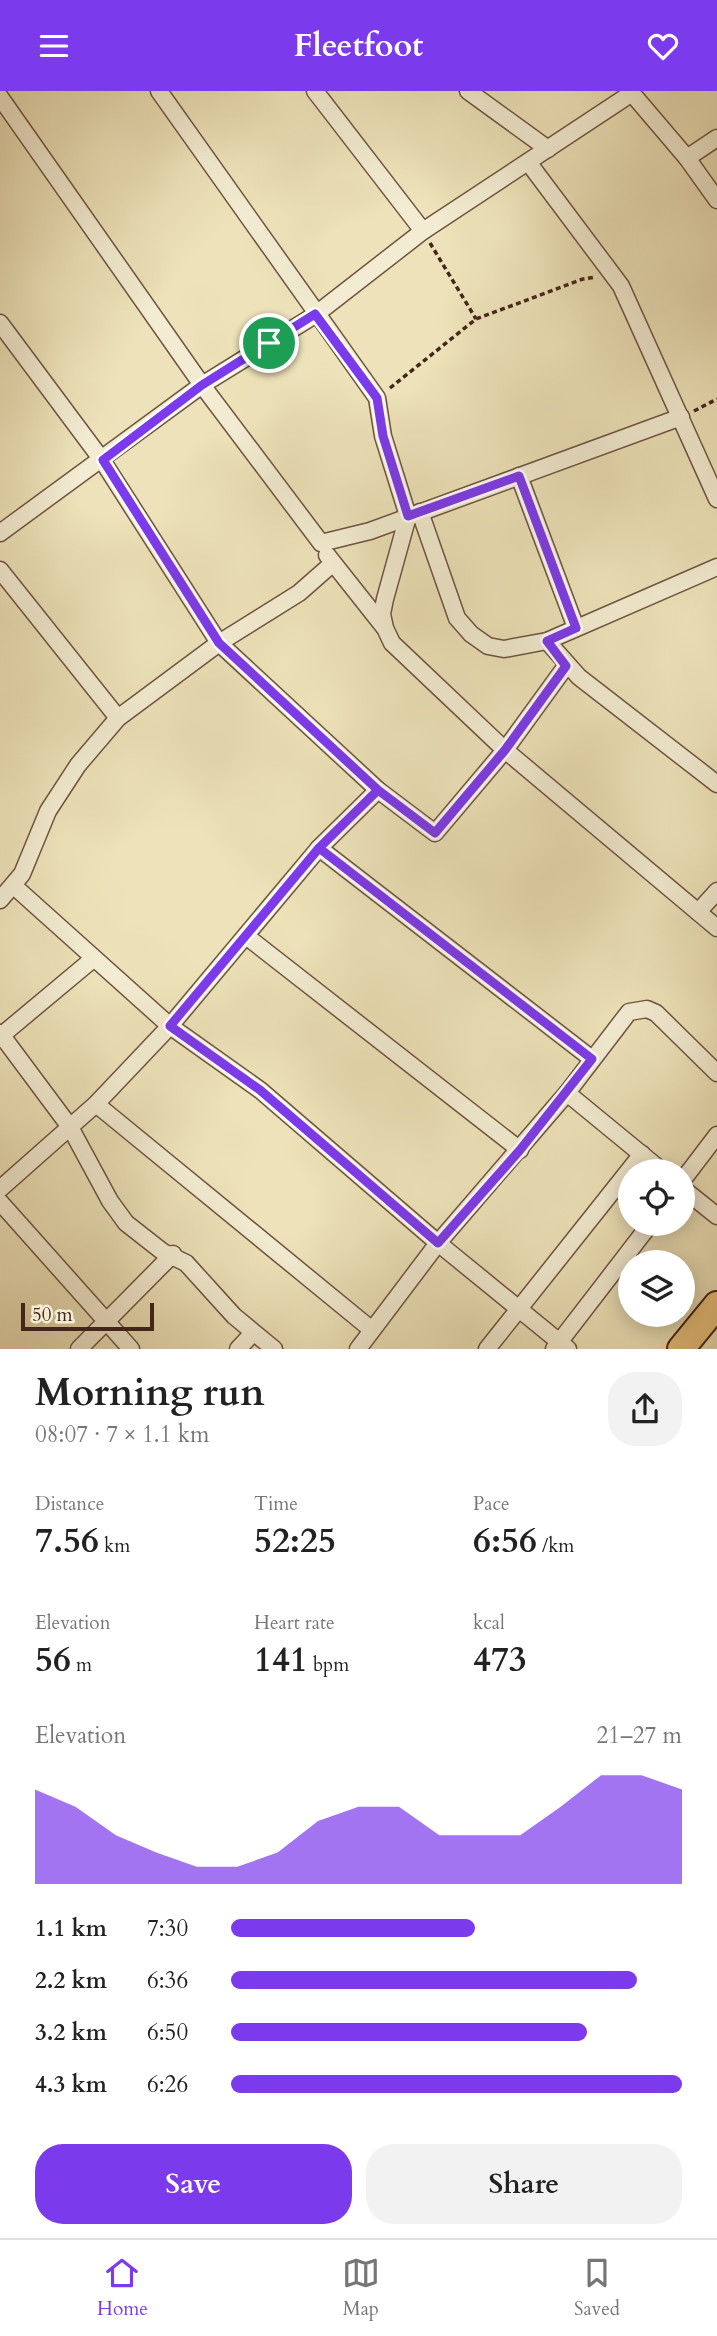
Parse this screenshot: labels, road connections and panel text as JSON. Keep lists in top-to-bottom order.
{
  "scale_bar": "50 m",
  "page": {
    "header": "Fleetfoot",
    "scale": "50 m",
    "heading": ["Morning run", "08:07 · 7 × 1.1 km"],
    "stats": [
      ["Distance", "7.56 km"],
      ["Time", "52:25"],
      ["Pace", "6:56 /km"],
      ["Elevation", "56 m"],
      ["Heart rate", "141 bpm"],
      ["kcal", "473"]
    ],
    "chart": ["Elevation", "21–27 m"],
    "list": [
      {
        "name": "1.1 km",
        "note": "7:30"
      },
      {
        "name": "2.2 km",
        "note": "6:36"
      },
      {
        "name": "3.2 km",
        "note": "6:50"
      },
      {
        "name": "4.3 km",
        "note": "6:26"
      }
    ],
    "buttons": ["Save", "Share"],
    "tabs": ["Home", "Map", "Saved"]
  }
}
